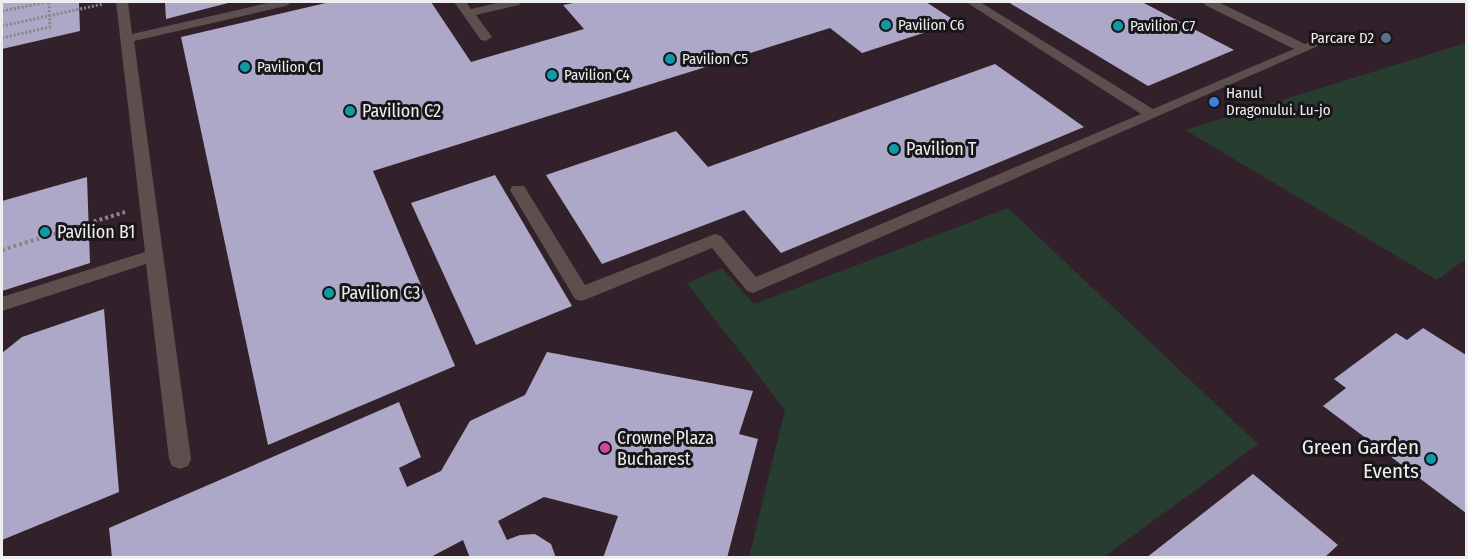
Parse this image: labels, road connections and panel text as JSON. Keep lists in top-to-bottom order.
{
  "places": [
    "Pavilion C6",
    "Pavilion C7",
    "Parcare D2",
    "Pavilion C5",
    "Pavilion C1",
    "Pavilion C4",
    "Hanul Dragonului. Lu-jo",
    "Pavilion C2",
    "Pavilion T",
    "Pavilion B1",
    "Pavilion C3",
    "Crowne Plaza Bucharest",
    "Green Garden Events"
  ]
}
